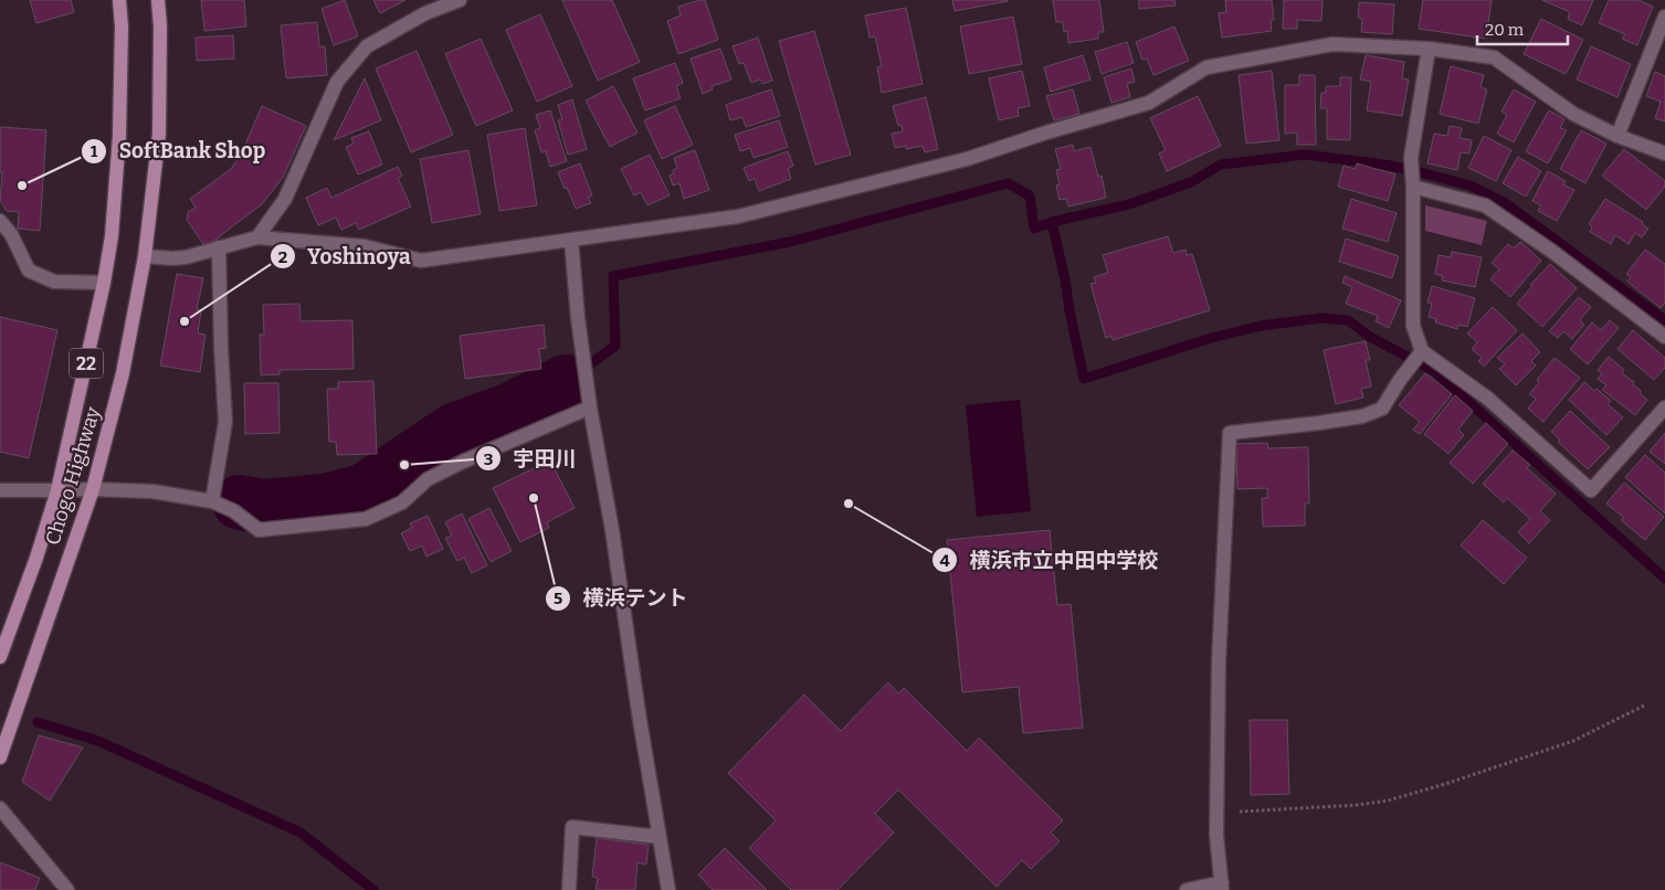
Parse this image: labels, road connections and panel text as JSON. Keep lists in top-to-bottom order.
{
  "streets": {
    "main road": ["22", "Chogo Highway"]
  },
  "places": [
    "SoftBank Shop",
    "Yoshinoya",
    "宇田川",
    "横浜テント",
    "横浜市立中田中学校"
  ],
  "scale_bar": "20 m"
}
